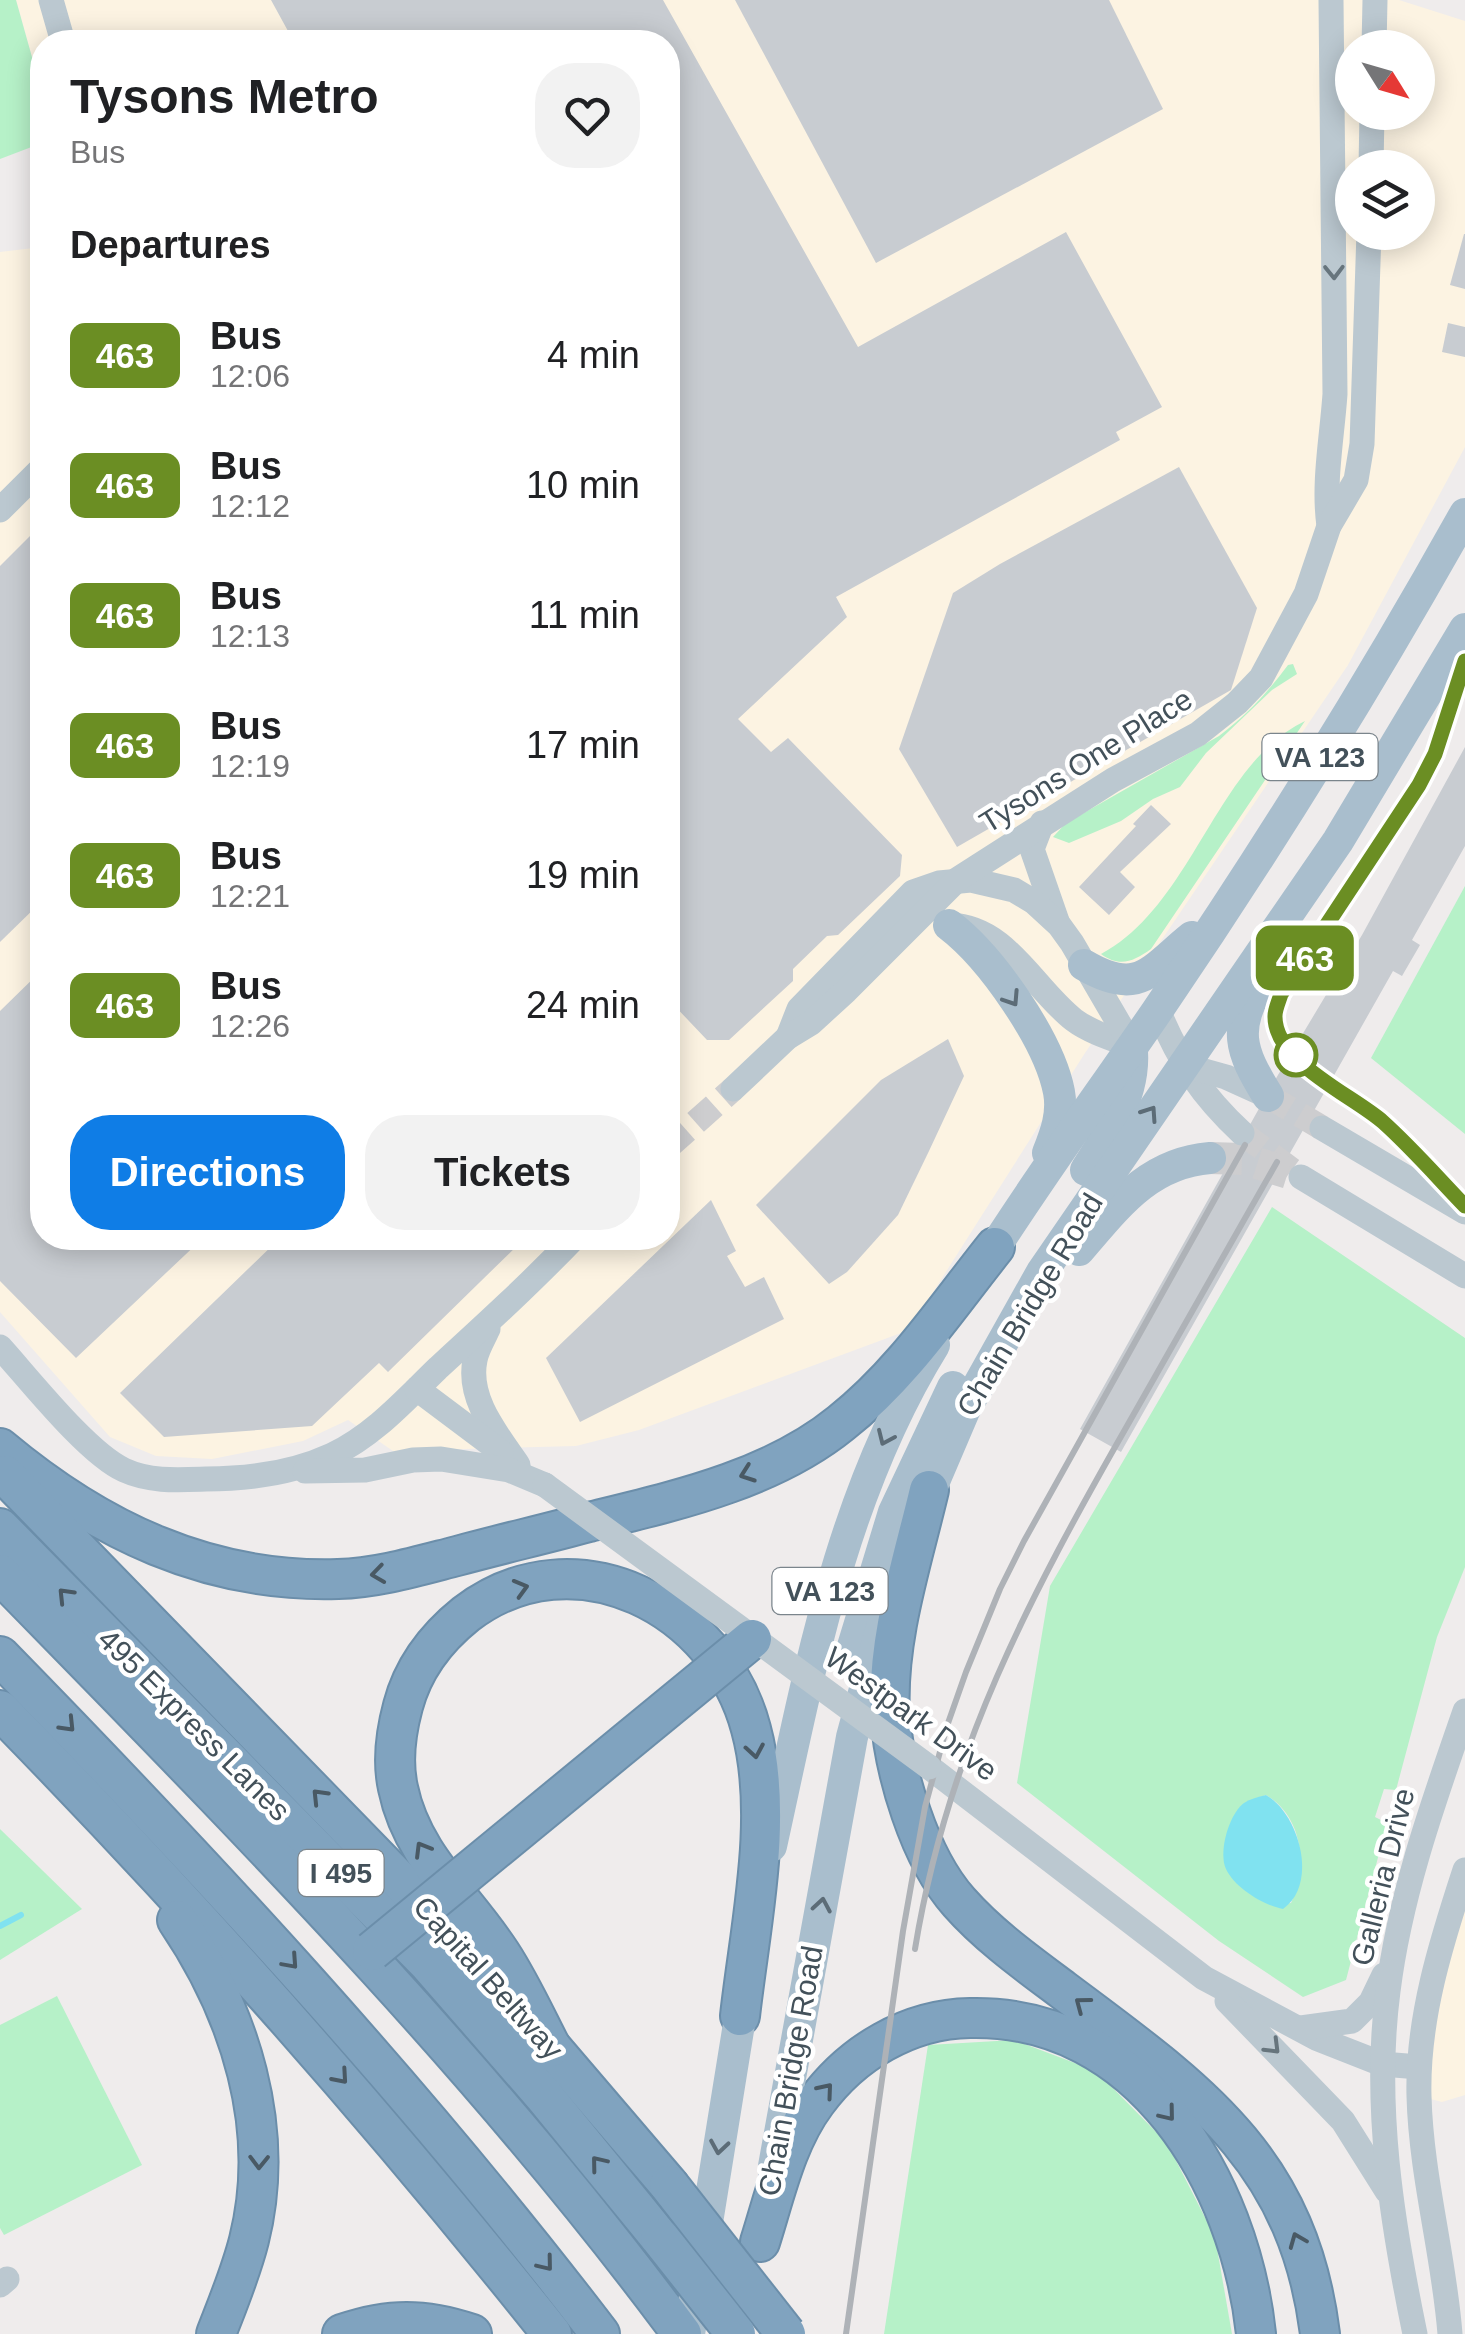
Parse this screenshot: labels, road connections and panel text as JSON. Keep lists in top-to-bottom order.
{
  "streets": {
    "highway": ["495 Express Lanes", "I 495", "Capital Beltway"],
    "main road": ["VA 123", "Chain Bridge Road"],
    "street": ["Tysons One Place", "Westpark Drive", "Galleria Drive"]
  },
  "crossings": [
    ["VA 123", "Chain Bridge Road"],
    ["Westpark Drive", "Galleria Drive"]
  ],
  "lines": ["bus line 463"],
  "north": "bottom right",
  "page": {
    "on_map": "463",
    "heading": [
      ["Tysons Metro", "Bus"],
      "Departures"
    ],
    "list": [
      {
        "mark": "463",
        "name": "Bus",
        "note": "12:06",
        "value": "4 min"
      },
      {
        "mark": "463",
        "name": "Bus",
        "note": "12:12",
        "value": "10 min"
      },
      {
        "mark": "463",
        "name": "Bus",
        "note": "12:13",
        "value": "11 min"
      },
      {
        "mark": "463",
        "name": "Bus",
        "note": "12:19",
        "value": "17 min"
      },
      {
        "mark": "463",
        "name": "Bus",
        "note": "12:21",
        "value": "19 min"
      },
      {
        "mark": "463",
        "name": "Bus",
        "note": "12:26",
        "value": "24 min"
      }
    ],
    "buttons": ["Directions", "Tickets"]
  }
}
